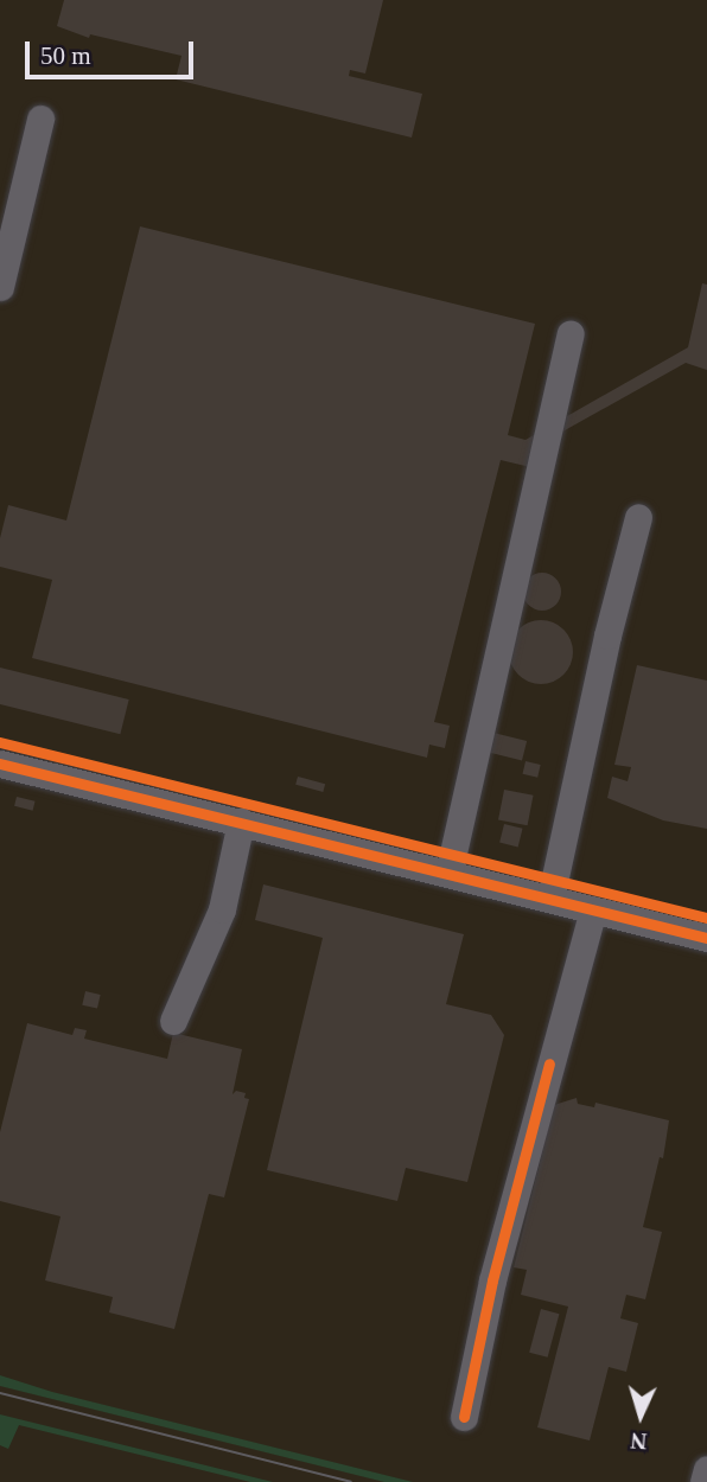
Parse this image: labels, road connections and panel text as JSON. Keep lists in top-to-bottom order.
{
  "scale_bar": "50 m",
  "north": "bottom"
}
